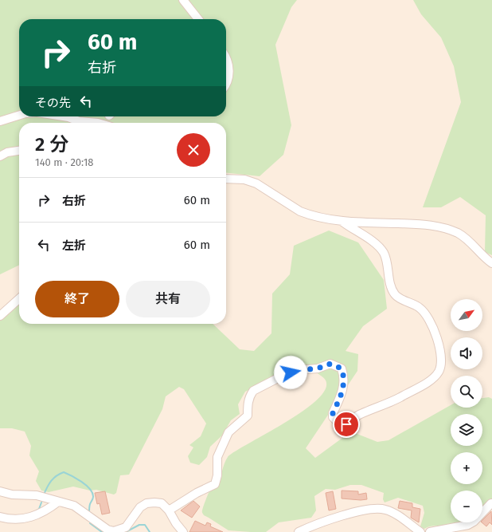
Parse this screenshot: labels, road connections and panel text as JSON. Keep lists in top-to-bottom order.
{
  "north": "top right",
  "page": {
    "turn": ["60 m", "右折"],
    "then": "その先",
    "heading": ["2 分", "140 m · 20:18"],
    "list": [
      {
        "name": "右折",
        "value": "60 m"
      },
      {
        "name": "左折",
        "value": "60 m"
      }
    ],
    "buttons": ["終了", "共有"],
    "map_buttons": ["+", "−"]
  }
}
